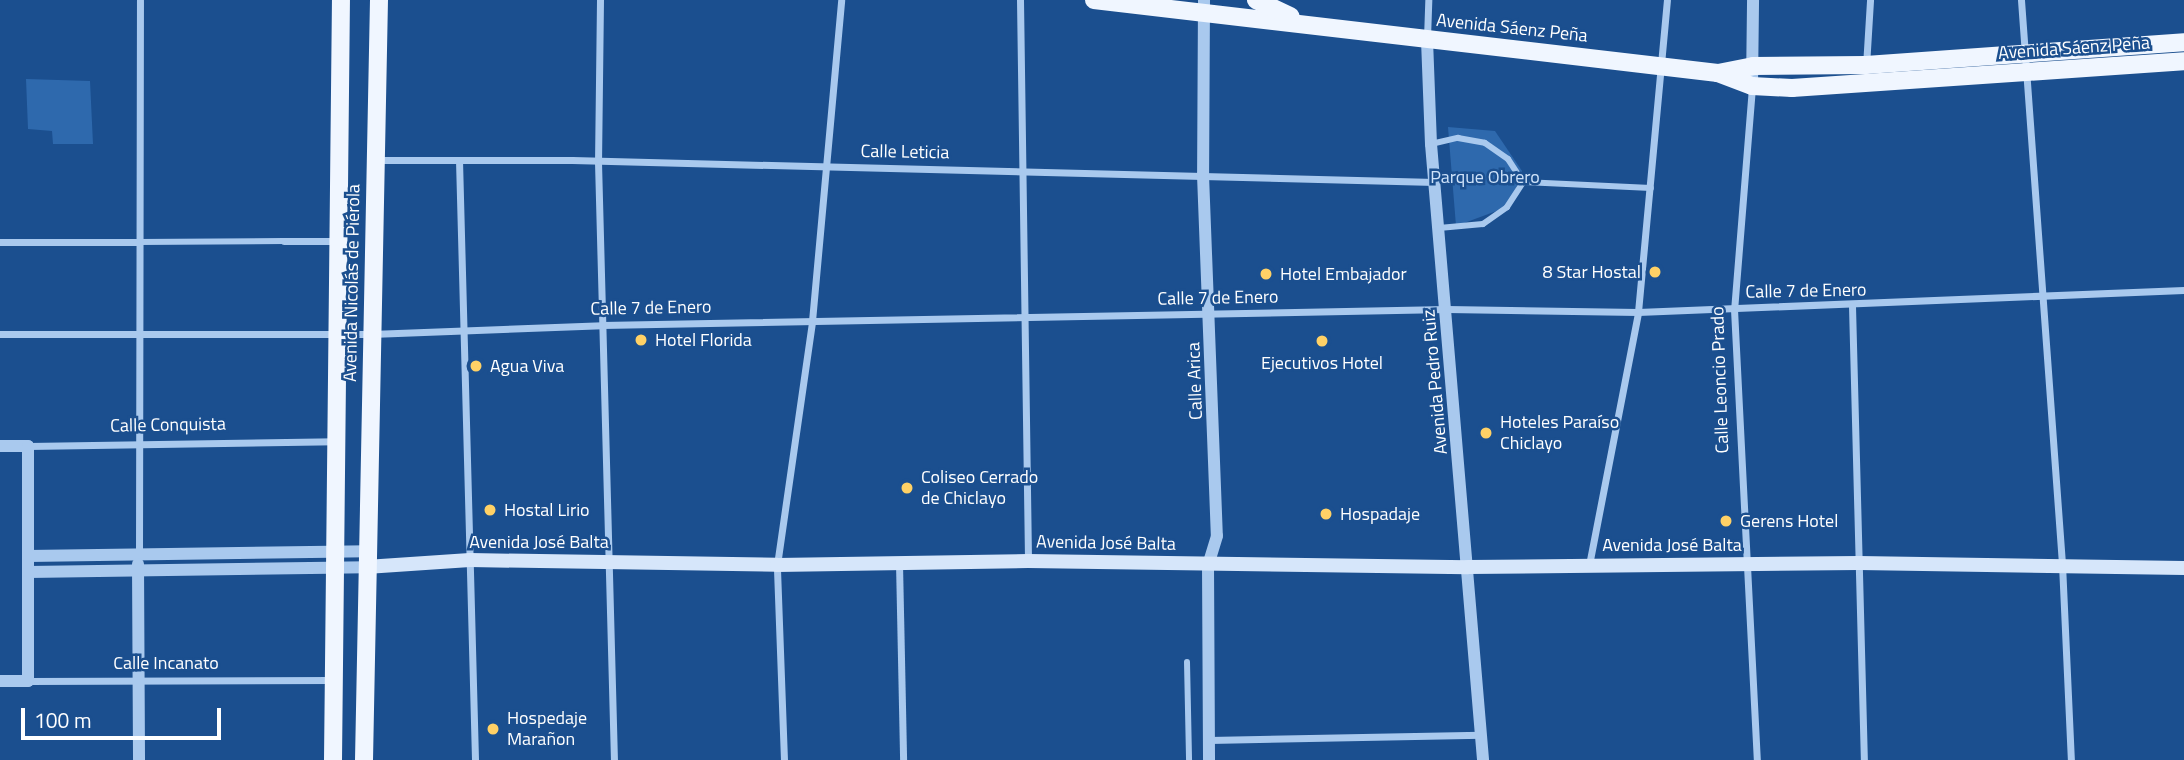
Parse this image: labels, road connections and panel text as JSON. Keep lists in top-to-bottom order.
{
  "streets": {
    "main road": ["Avenida Sáenz Peña", "Avenida Nicolás de Piérola", "Avenida José Balta"],
    "street": [
      "Calle Leticia",
      "Calle 7 de Enero",
      "Calle Leoncio Prado",
      "Calle Arica",
      "Avenida Pedro Ruiz",
      "Calle Conquista",
      "Calle Incanato"
    ]
  },
  "crossings": [
    ["Avenida Sáenz Peña", "Calle Leoncio Prado"],
    ["Avenida Sáenz Peña", "Calle Arica"],
    ["Avenida Sáenz Peña", "Avenida Pedro Ruiz"],
    ["Calle Leticia", "Avenida Nicolás de Piérola"],
    ["Calle Leticia", "Calle Arica"],
    ["Calle Leticia", "Avenida Pedro Ruiz"],
    ["Avenida Nicolás de Piérola", "Calle 7 de Enero"],
    ["Avenida Nicolás de Piérola", "Calle Conquista"],
    ["Avenida Nicolás de Piérola", "Avenida José Balta"],
    ["Avenida Nicolás de Piérola", "Calle Incanato"],
    ["Calle 7 de Enero", "Calle Leoncio Prado"],
    ["Calle 7 de Enero", "Calle Arica"],
    ["Calle 7 de Enero", "Avenida Pedro Ruiz"],
    ["Calle Leoncio Prado", "Avenida José Balta"],
    ["Calle Arica", "Avenida José Balta"],
    ["Avenida Pedro Ruiz", "Avenida José Balta"]
  ],
  "parks": ["Parque Obrero"],
  "places": [
    "8 Star Hostal",
    "Hotel Embajador",
    "Hotel Florida",
    "Ejecutivos Hotel",
    "Agua Viva",
    "Hoteles Paraíso Chiclayo",
    "Coliseo Cerrado de Chiclayo",
    "Hostal Lirio",
    "Hospadaje",
    "Gerens Hotel",
    "Hospedaje Marañon"
  ],
  "scale_bar": "100 m"
}
